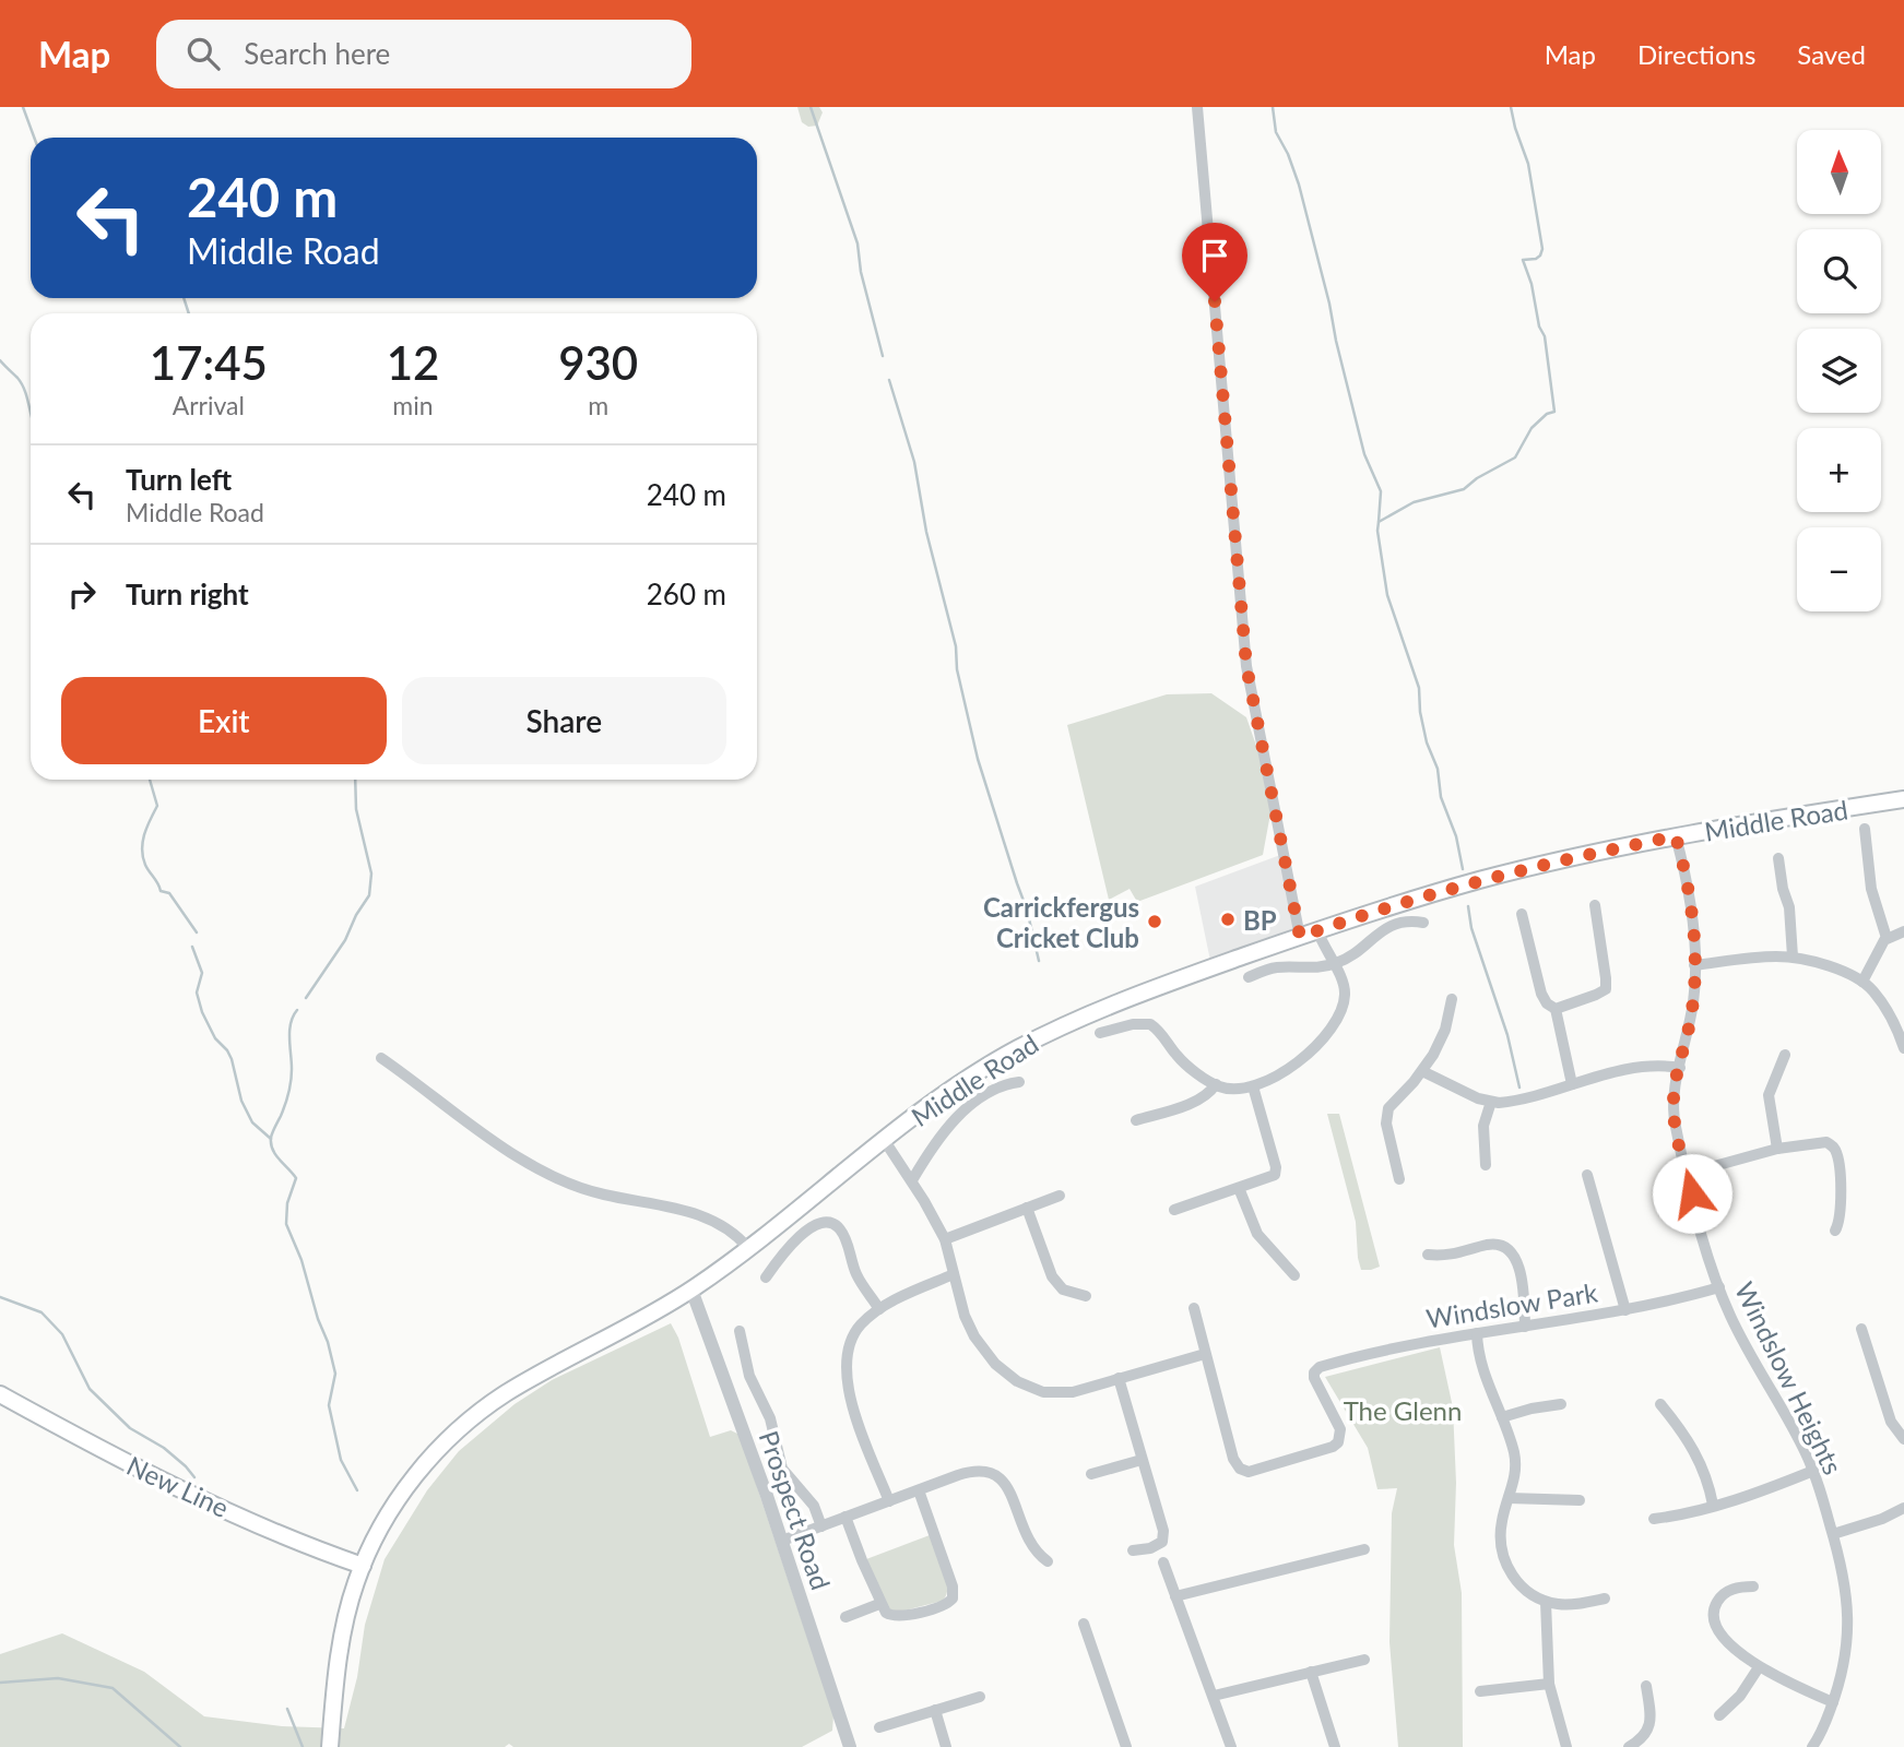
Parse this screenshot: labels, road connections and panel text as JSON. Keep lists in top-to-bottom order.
{
  "streets": {
    "main road": ["Middle Road", "New Line"],
    "street": ["Windslow Park", "Windslow Heights", "Prospect Road"]
  },
  "crossings": [
    ["Middle Road", "Windslow Heights"],
    ["Middle Road", "New Line"],
    ["Middle Road", "Prospect Road"],
    ["Windslow Park", "Windslow Heights"]
  ],
  "parks": ["The Glenn"],
  "places": ["BP", "Carrickfergus Cricket Club"],
  "north": "top",
  "page": {
    "header": "Map",
    "search": "Search here",
    "nav": ["Map", "Directions", "Saved"],
    "map_buttons": ["+", "−"],
    "turn": ["240 m", "Middle Road"],
    "eta": [
      "17:45",
      "Arrival",
      "12",
      "min",
      "930",
      "m"
    ],
    "list": [
      {
        "name": "Turn left",
        "note": "Middle Road",
        "value": "240 m"
      },
      {
        "name": "Turn right",
        "value": "260 m"
      }
    ],
    "buttons": ["Exit", "Share"]
  }
}
